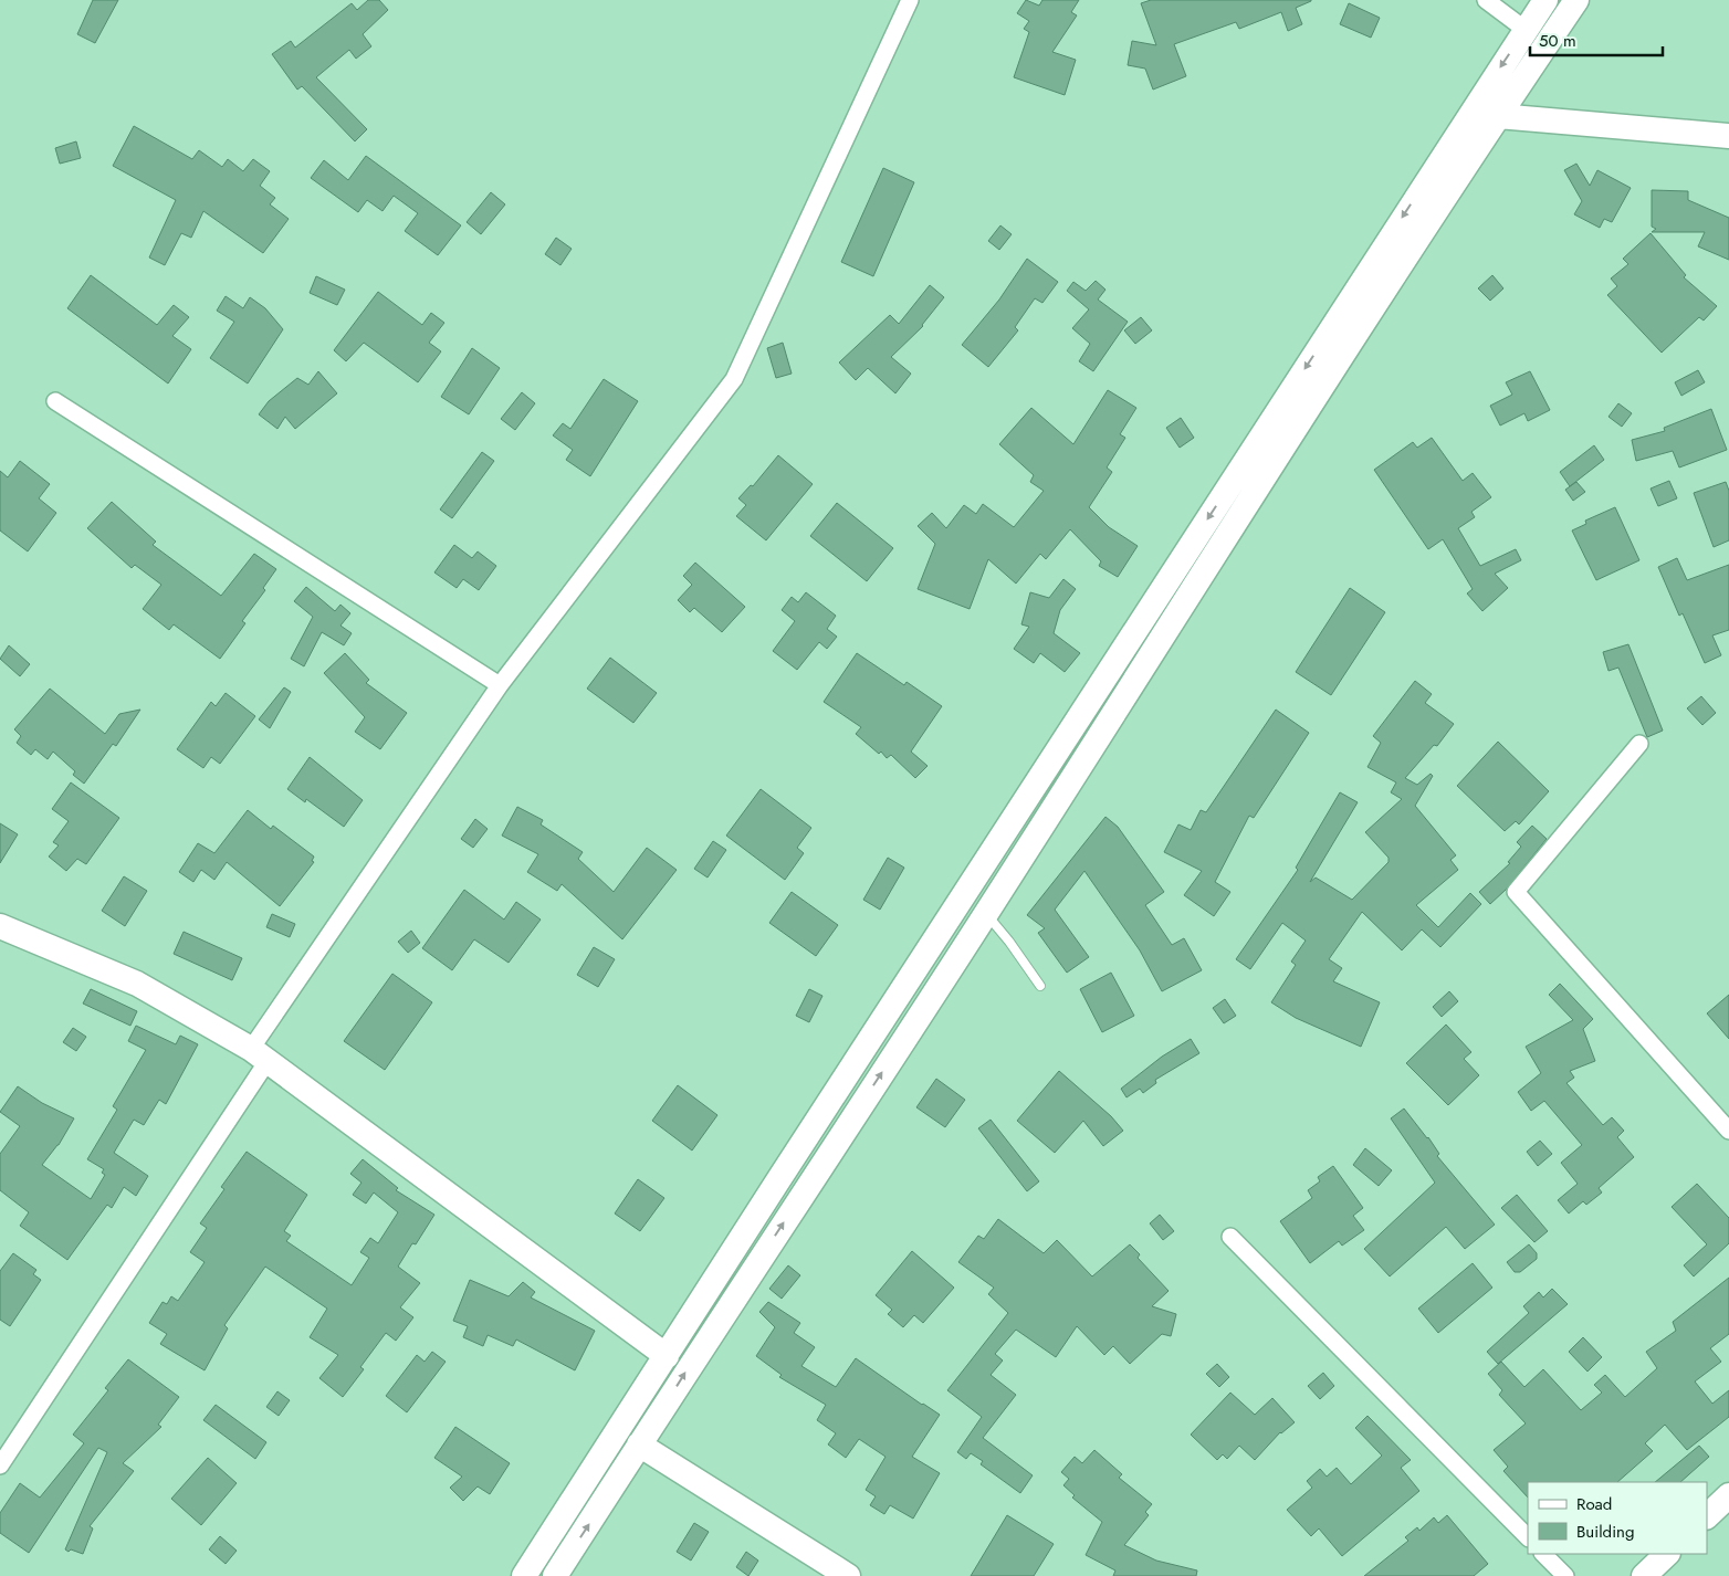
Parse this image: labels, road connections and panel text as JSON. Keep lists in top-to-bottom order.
{
  "legend": ["Road", "Building"],
  "scale_bar": "50 m"
}
